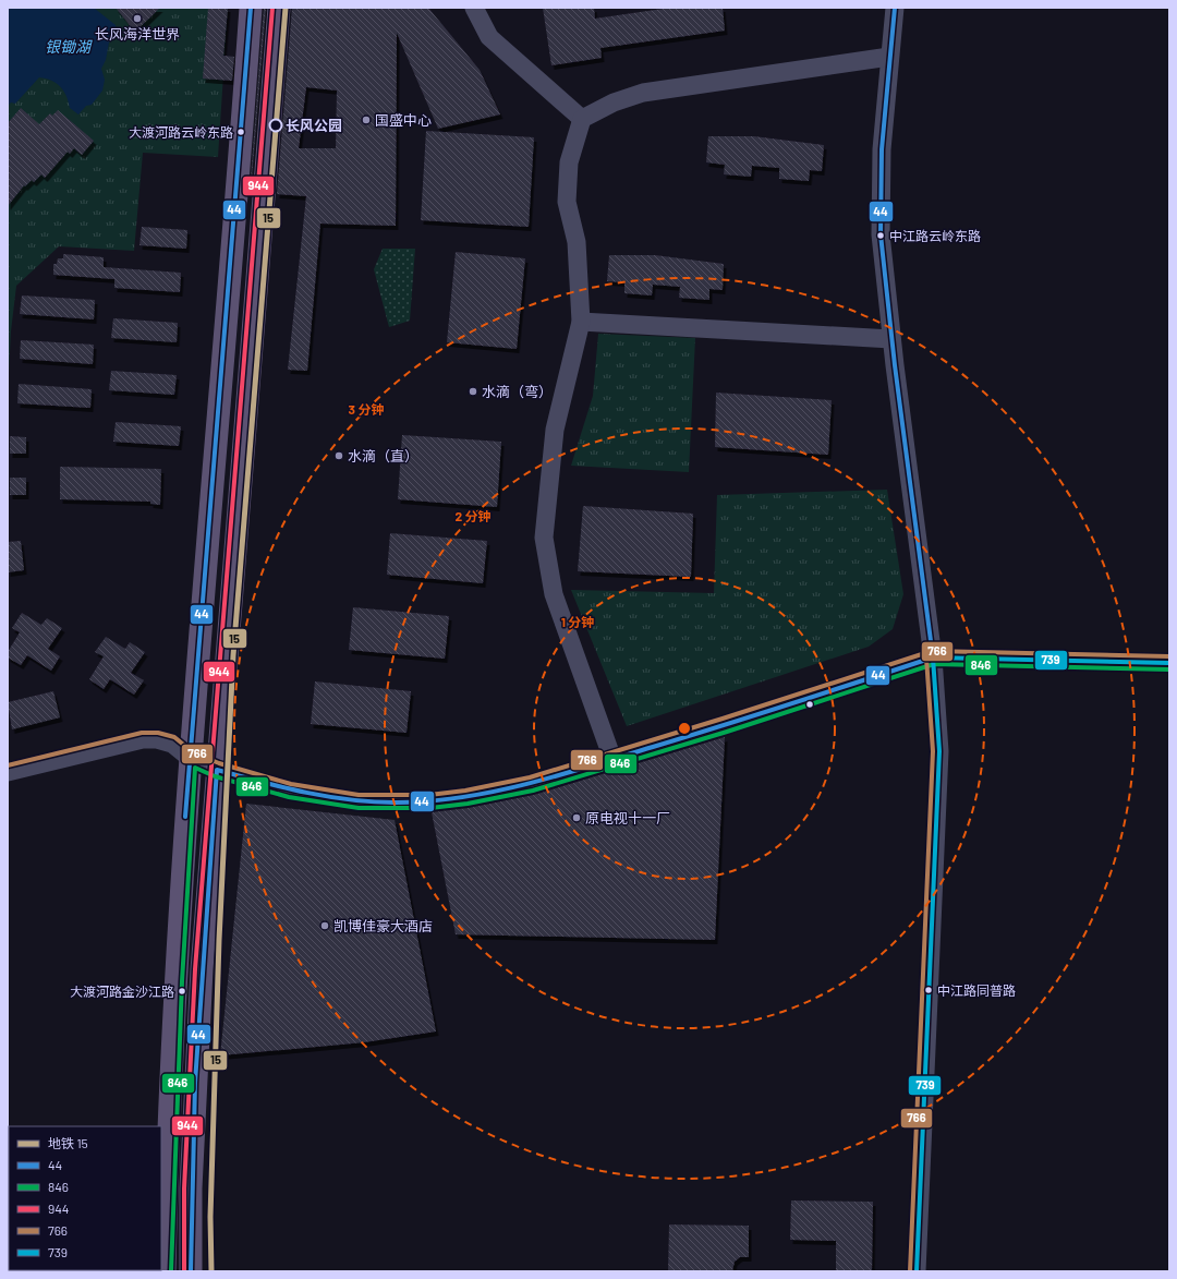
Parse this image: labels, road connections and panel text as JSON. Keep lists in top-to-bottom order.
{
  "water": ["银锄湖"],
  "places": [
    "长风海洋世界",
    "国盛中心",
    "长风公园",
    "大渡河路云岭东路",
    "中江路云岭东路",
    "水滴（弯）",
    "水滴（直）",
    "原电视十一厂",
    "凯博佳豪大酒店",
    "中江路同普路",
    "大渡河路金沙江路"
  ],
  "lines": [
    "metro line 15",
    "transit line 44",
    "transit line 944",
    "transit line 766",
    "transit line 739",
    "transit line 846"
  ],
  "legend": [
    "地铁 15",
    "44",
    "846",
    "944",
    "766",
    "739"
  ],
  "rings": ["3 分钟", "2 分钟", "1 分钟"]
}
